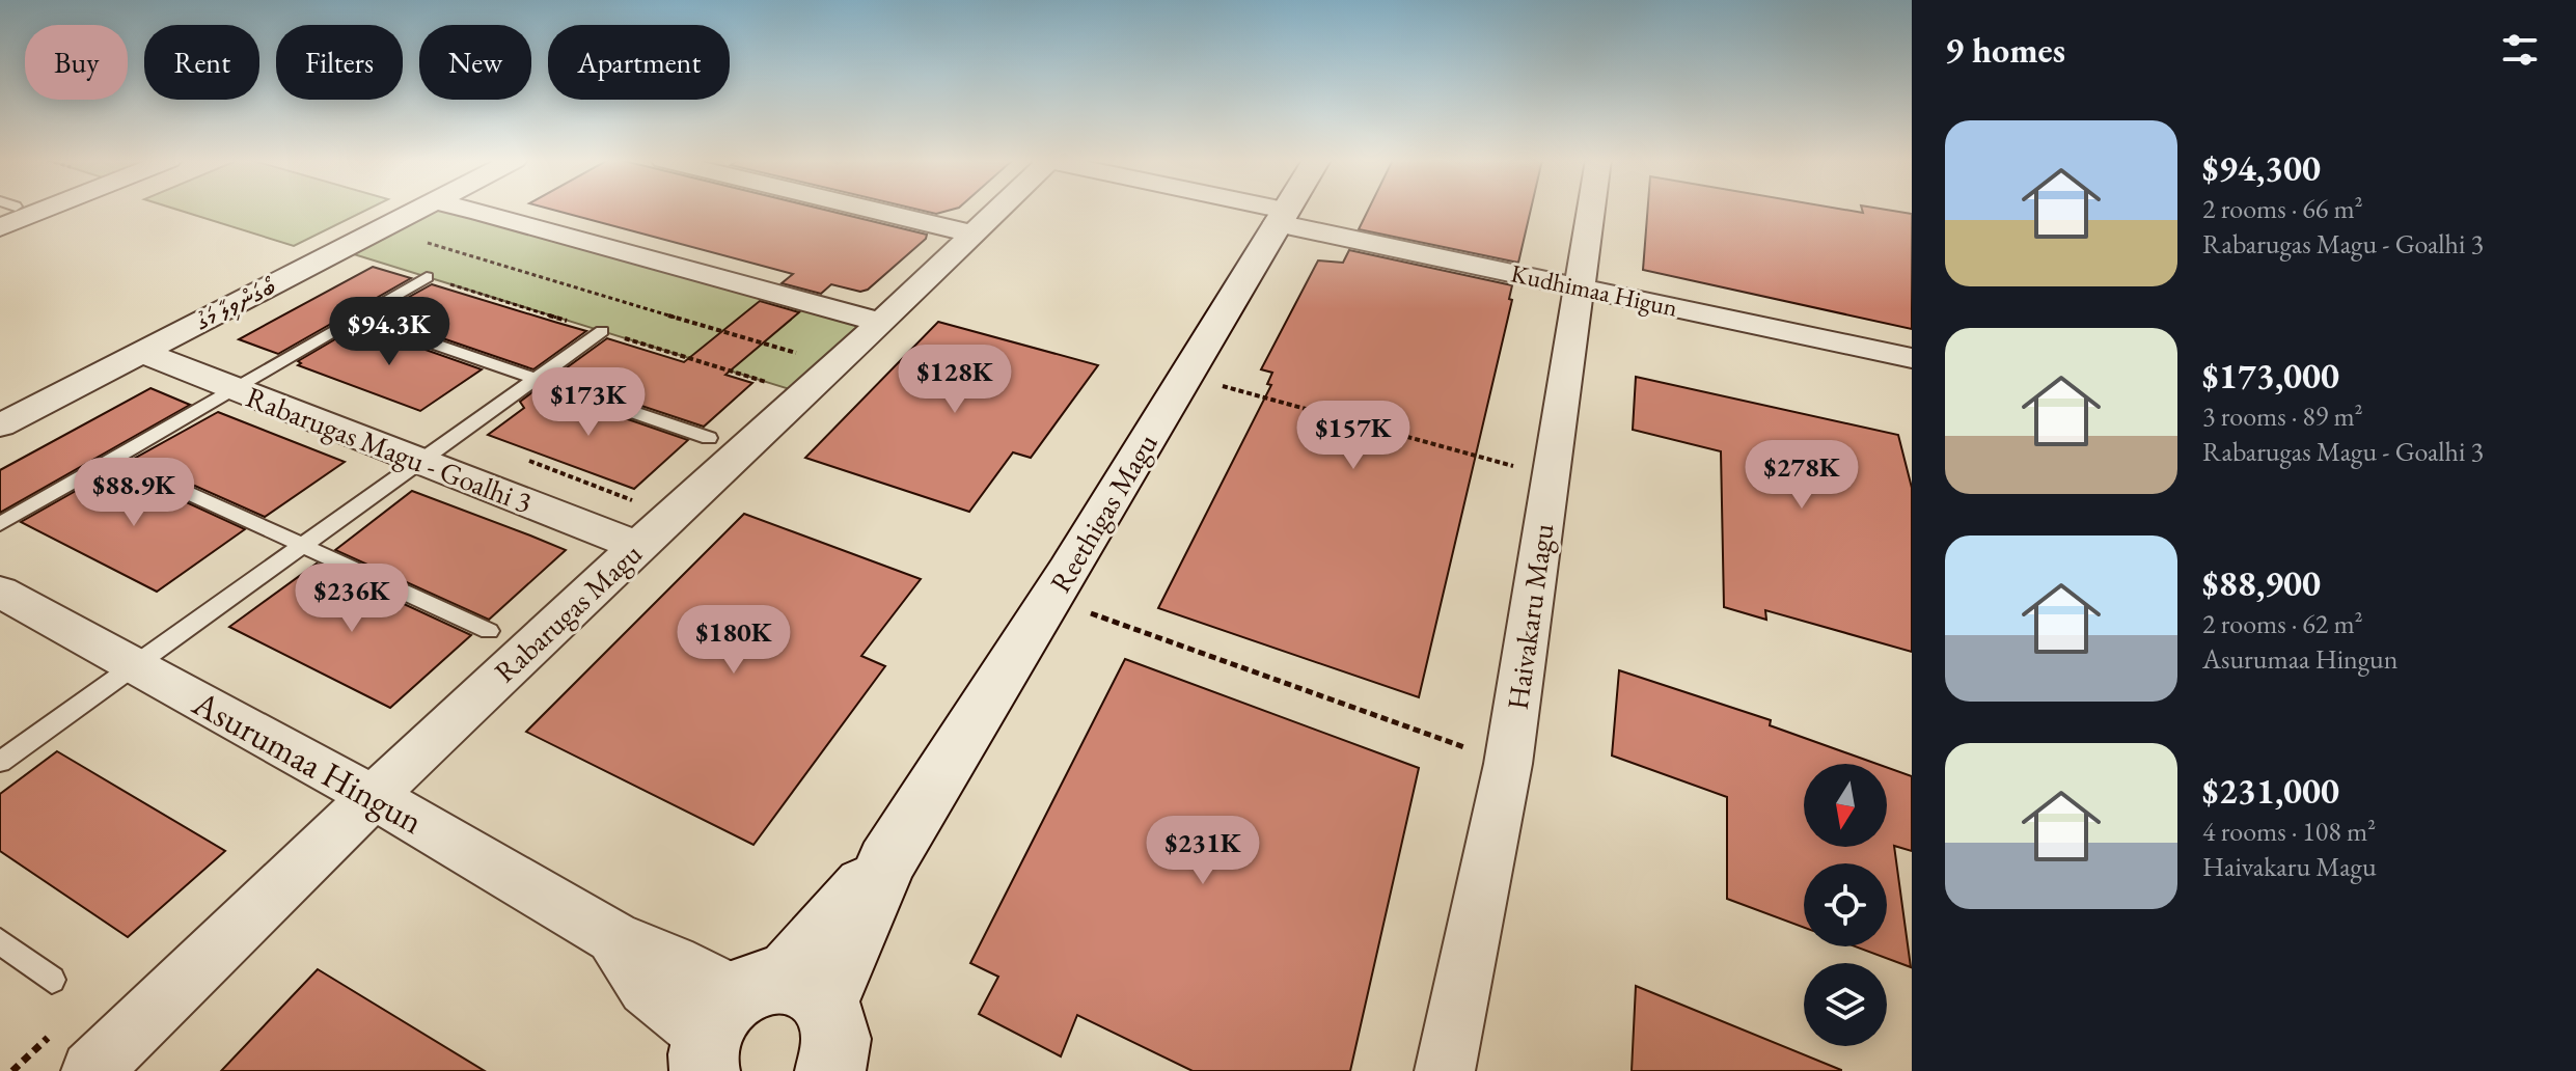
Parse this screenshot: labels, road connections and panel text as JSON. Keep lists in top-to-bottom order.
{
  "streets": {
    "street": [
      "Kudhimaa Higun",
      "ބޯގަންވިލާ މަގު",
      "Rabarugas Magu - Goalhi 3",
      "Reethigas Magu",
      "Rabarugas Magu",
      "Haivakaru Magu",
      "Asurumaa Hingun"
    ]
  },
  "crossings": [
    ["Kudhimaa Higun", "Reethigas Magu"],
    ["Kudhimaa Higun", "Haivakaru Magu"],
    ["ބޯގަންވިލާ މަގު", "Rabarugas Magu - Goalhi 3"],
    ["Rabarugas Magu - Goalhi 3", "Rabarugas Magu"],
    ["Reethigas Magu", "Asurumaa Hingun"],
    ["Rabarugas Magu", "Asurumaa Hingun"]
  ],
  "north": "bottom",
  "page": {
    "heading": "9 homes",
    "chip": [
      "Buy",
      "Rent",
      "Filters",
      "New",
      "Apartment"
    ],
    "list": [
      {
        "name": "$94,300",
        "note": "2 rooms · 66 m² · Rabarugas Magu - Goalhi 3"
      },
      {
        "name": "$173,000",
        "note": "3 rooms · 89 m² · Rabarugas Magu - Goalhi 3"
      },
      {
        "name": "$88,900",
        "note": "2 rooms · 62 m² · Asurumaa Hingun"
      },
      {
        "name": "$231,000",
        "note": "4 rooms · 108 m² · Haivakaru Magu"
      }
    ],
    "price": [
      "$94.3K",
      "$128K",
      "$173K",
      "$157K",
      "$278K",
      "$88.9K",
      "$236K",
      "$180K",
      "$231K"
    ]
  }
}
